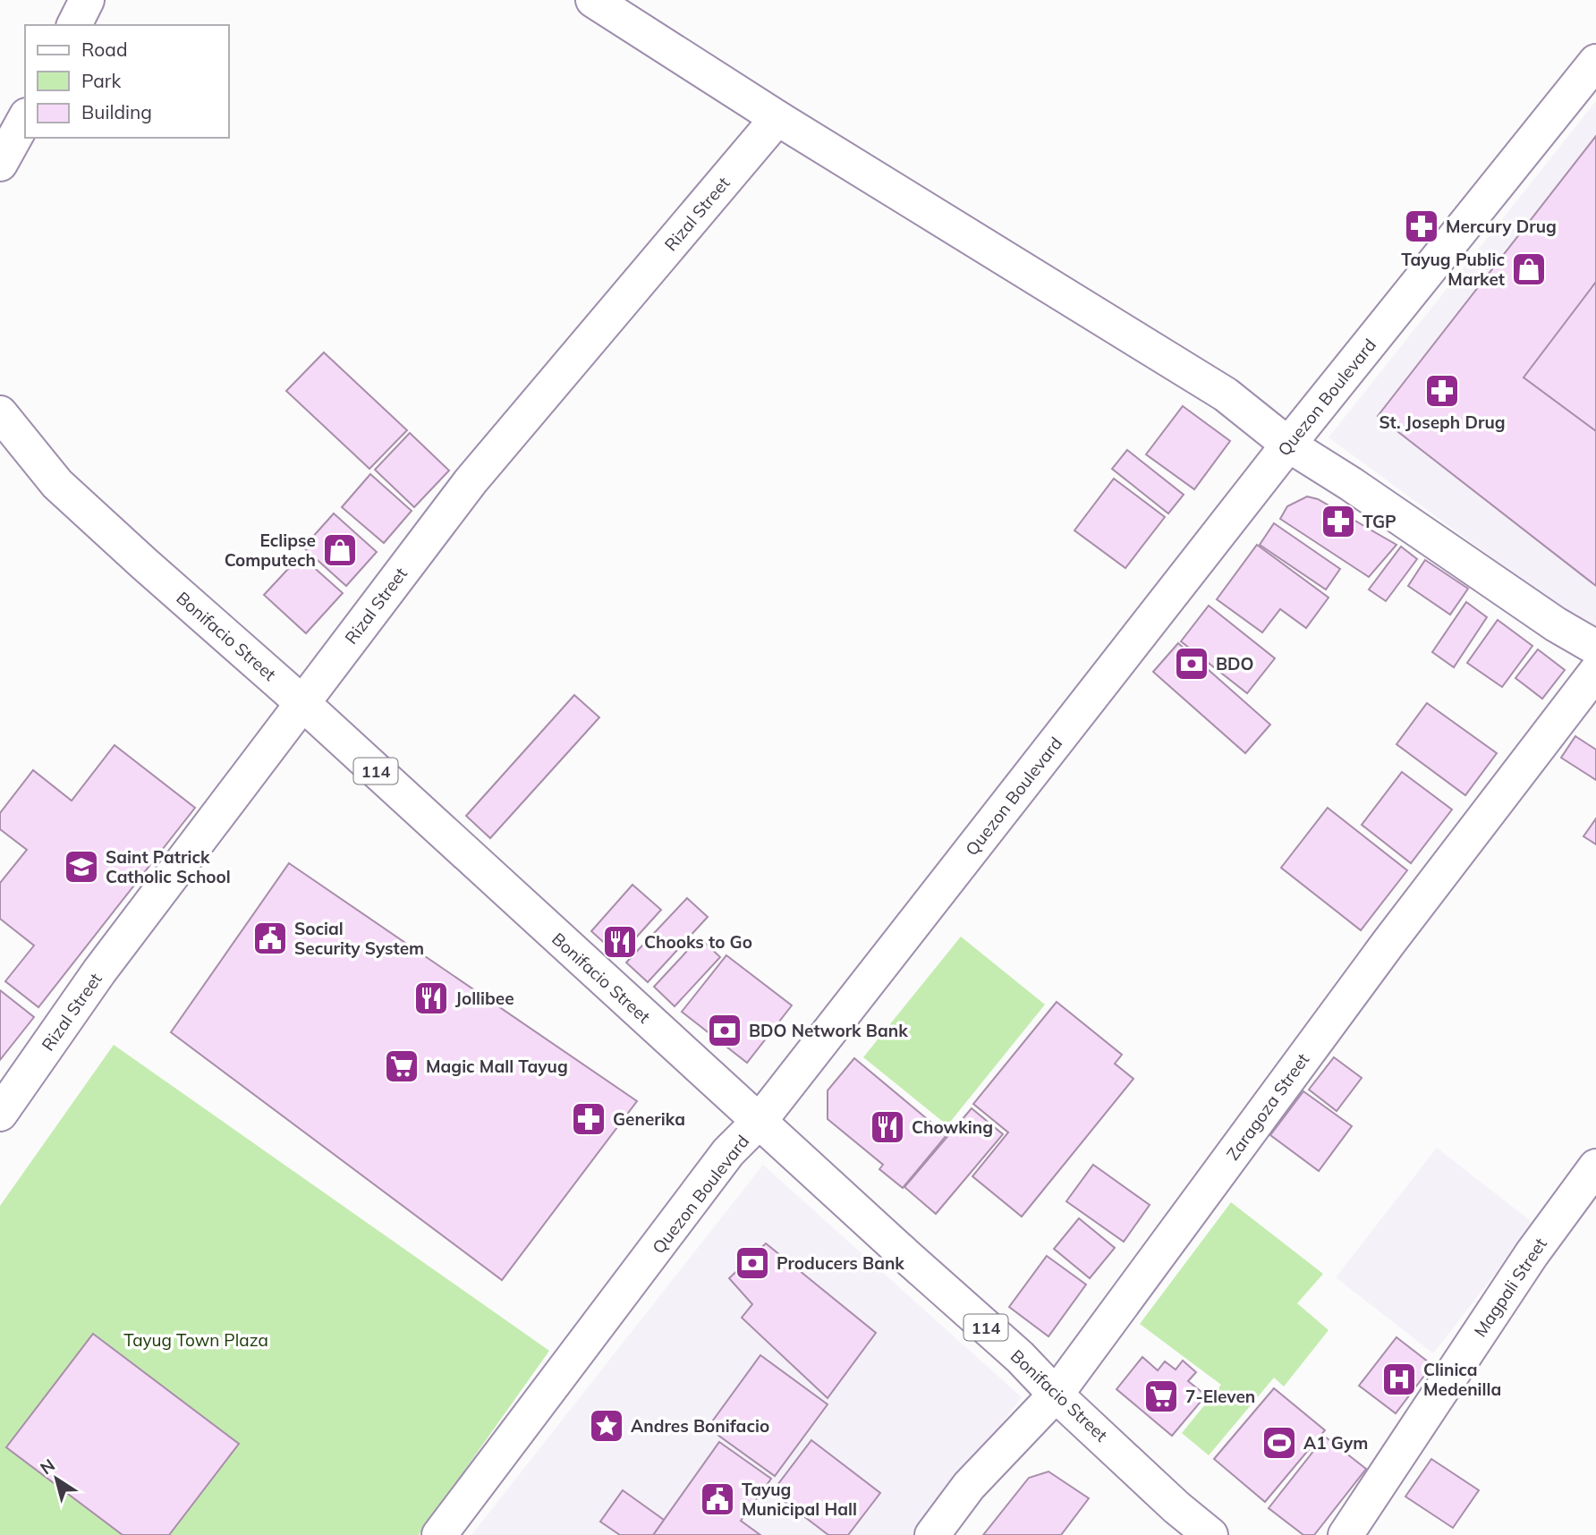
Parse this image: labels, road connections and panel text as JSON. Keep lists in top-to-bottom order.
{
  "streets": {
    "street": [
      "Rizal Street",
      "Quezon Boulevard",
      "Bonifacio Street",
      "114",
      "Zaragoza Street",
      "Magpali Street"
    ]
  },
  "crossings": [
    ["Rizal Street", "Bonifacio Street"],
    ["Quezon Boulevard", "Bonifacio Street"],
    ["Bonifacio Street", "Zaragoza Street"]
  ],
  "parks": ["Tayug Town Plaza"],
  "places": {
    "pharmacy": [
      "Mercury Drug",
      "St. Joseph Drug",
      "TGP",
      "Generika"
    ],
    "shop": ["Tayug Public Market", "Eclipse Computech"],
    "bank": ["BDO", "BDO Network Bank", "Producers Bank"],
    "school or university": ["Saint Patrick Catholic School"],
    "public building": ["Social Security System", "Tayug Municipal Hall"],
    "restaurant": ["Chooks to Go", "Jollibee", "Chowking"],
    "supermarket": ["Magic Mall Tayug", "7-Eleven"],
    "hospital": ["Clinica Medenilla"],
    "place": ["Andres Bonifacio"],
    "sports": ["A1 Gym"]
  },
  "legend": ["Road", "Park", "Building"],
  "north": "top left"
}
